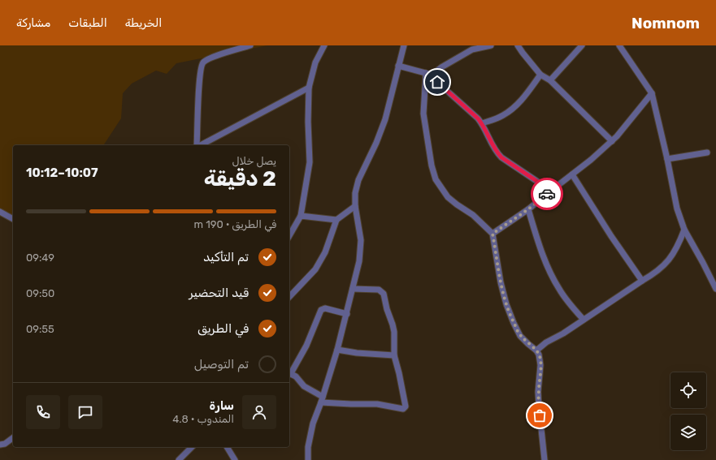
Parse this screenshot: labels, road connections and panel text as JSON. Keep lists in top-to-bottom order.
{
  "page": {
    "header": "Nomnom",
    "nav": ["الخريطة", "الطبقات", "مشاركة"],
    "heading": ["2 دقيقة", "يصل خلال", "10:07–10:12"],
    "panel": ["سارة", "المندوب · 4.8"],
    "bar": "في الطريق · 190 m",
    "list": [
      ["تم التأكيد", "09:49"],
      ["قيد التحضير", "09:50"],
      ["في الطريق", "09:55"],
      "تم التوصيل"
    ]
  }
}
